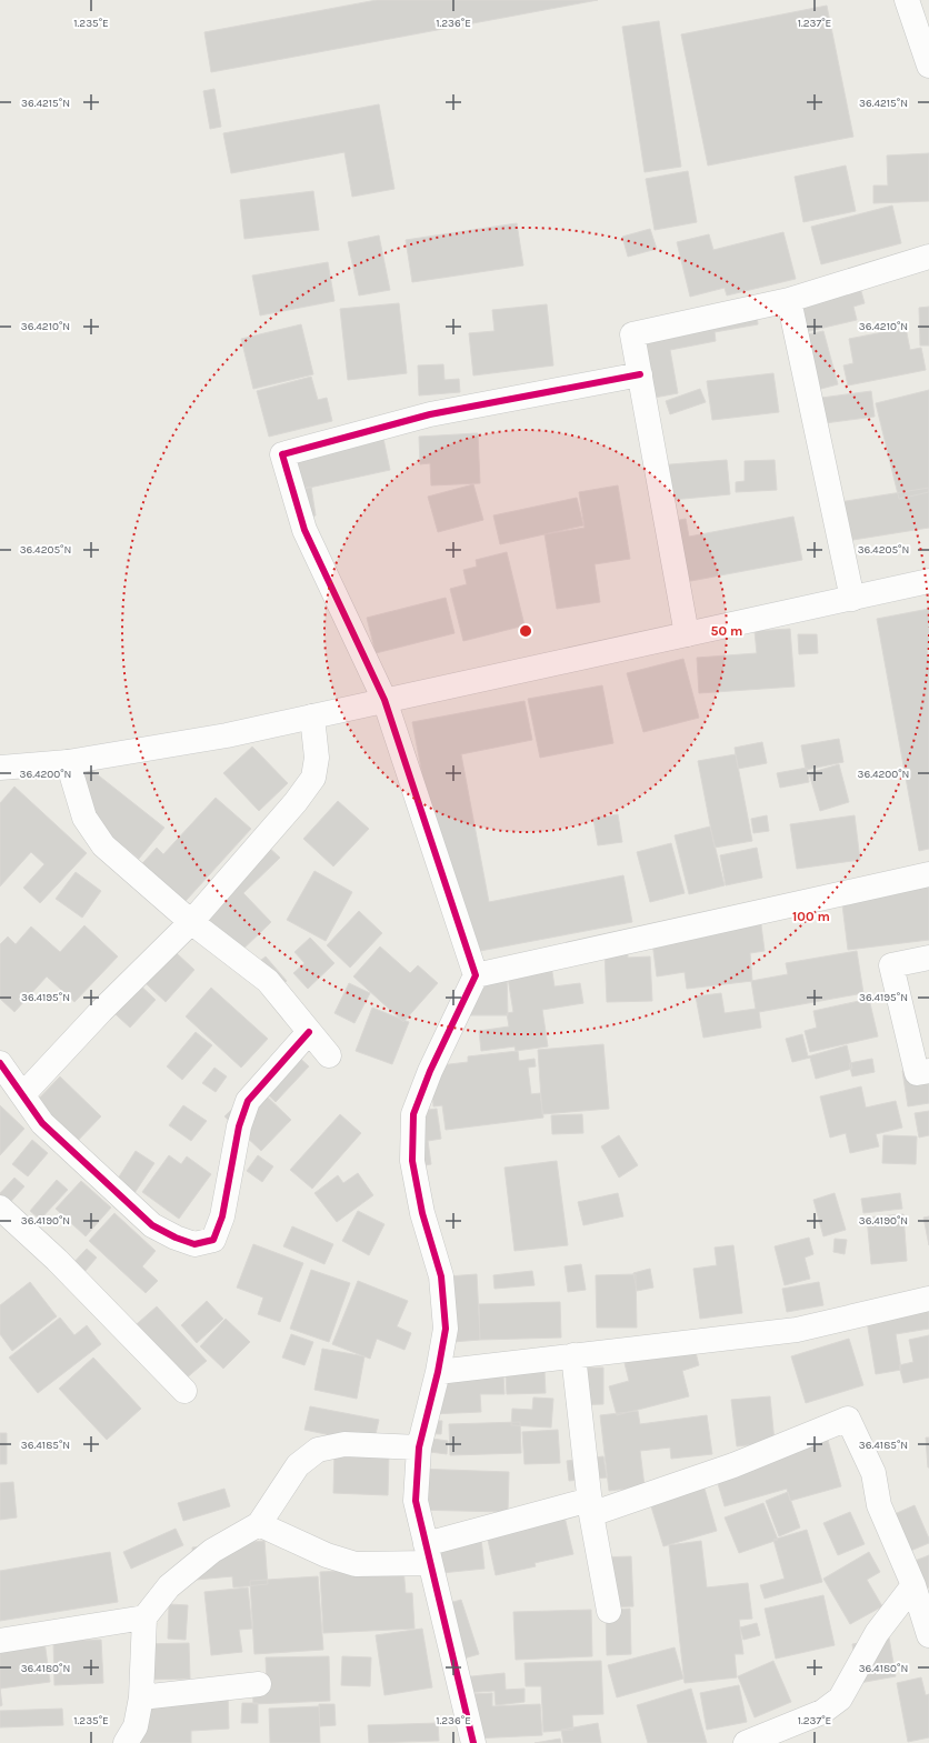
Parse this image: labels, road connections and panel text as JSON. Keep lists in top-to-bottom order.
{
  "coordinates": [
    "1.235°E",
    "1.236°E",
    "1.237°E",
    "36.4215°N",
    "36.4210°N",
    "36.4205°N",
    "36.4200°N",
    "36.4195°N",
    "36.4190°N",
    "36.4185°N",
    "36.4180°N"
  ],
  "rings": ["50 m", "100 m"]
}
